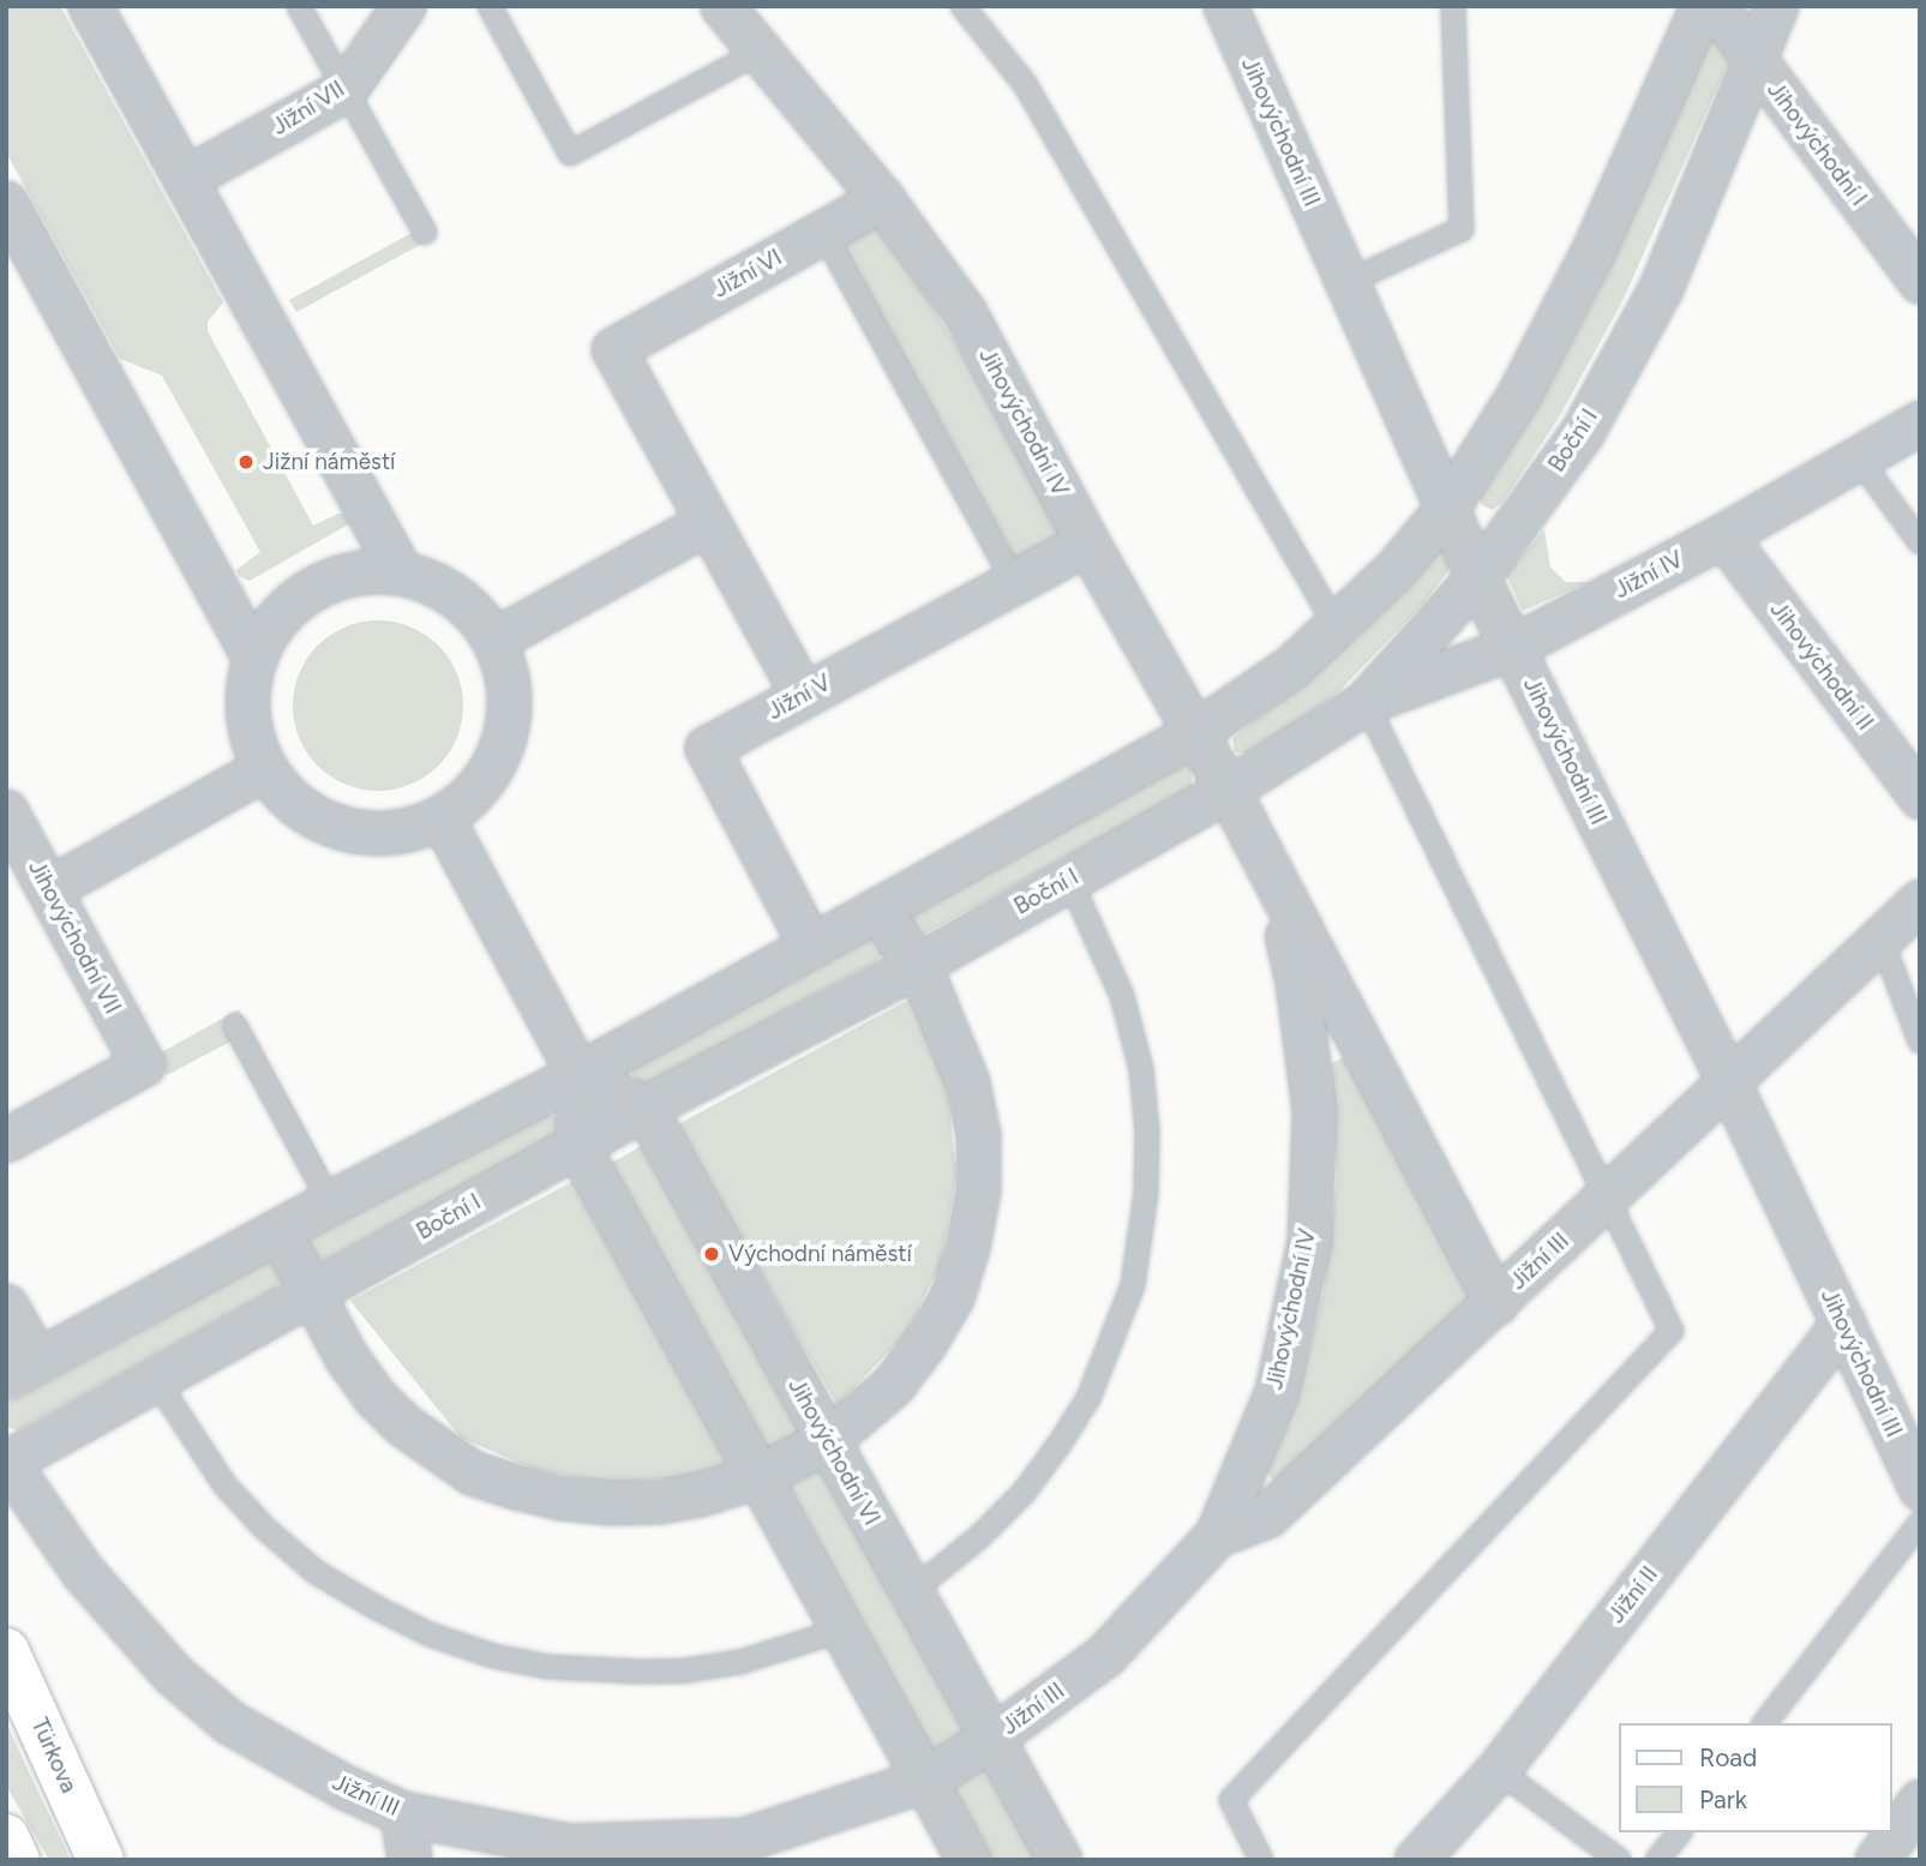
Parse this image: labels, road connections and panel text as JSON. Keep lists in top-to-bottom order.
{
  "streets": {
    "main road": ["Türkova"],
    "street": [
      "Jižní VII",
      "Jihovýchodní III",
      "Jihovýchodní I",
      "Jižní VI",
      "Jihovýchodní IV",
      "Boční I",
      "Jižní IV",
      "Jihovýchodní II",
      "Jižní V",
      "Jihovýchodní VII",
      "Jižní III",
      "Jihovýchodní VI",
      "Jižní II"
    ]
  },
  "crossings": [
    ["Jihovýchodní III", "Boční I"],
    ["Jihovýchodní III", "Jižní IV"],
    ["Jihovýchodní III", "Jižní III"],
    ["Jihovýchodní III", "Jižní II"],
    ["Jihovýchodní I", "Boční I"],
    ["Jižní VI", "Jihovýchodní IV"],
    ["Jihovýchodní IV", "Boční I"],
    ["Jihovýchodní IV", "Jižní V"],
    ["Jihovýchodní IV", "Jižní III"],
    ["Boční I", "Jižní IV"],
    ["Boční I", "Jižní III"],
    ["Boční I", "Jihovýchodní VI"],
    ["Jižní IV", "Jihovýchodní II"],
    ["Jižní III", "Jihovýchodní VI"]
  ],
  "places": ["Jižní náměstí", "Východní náměstí"],
  "legend": ["Road", "Park"]
}
